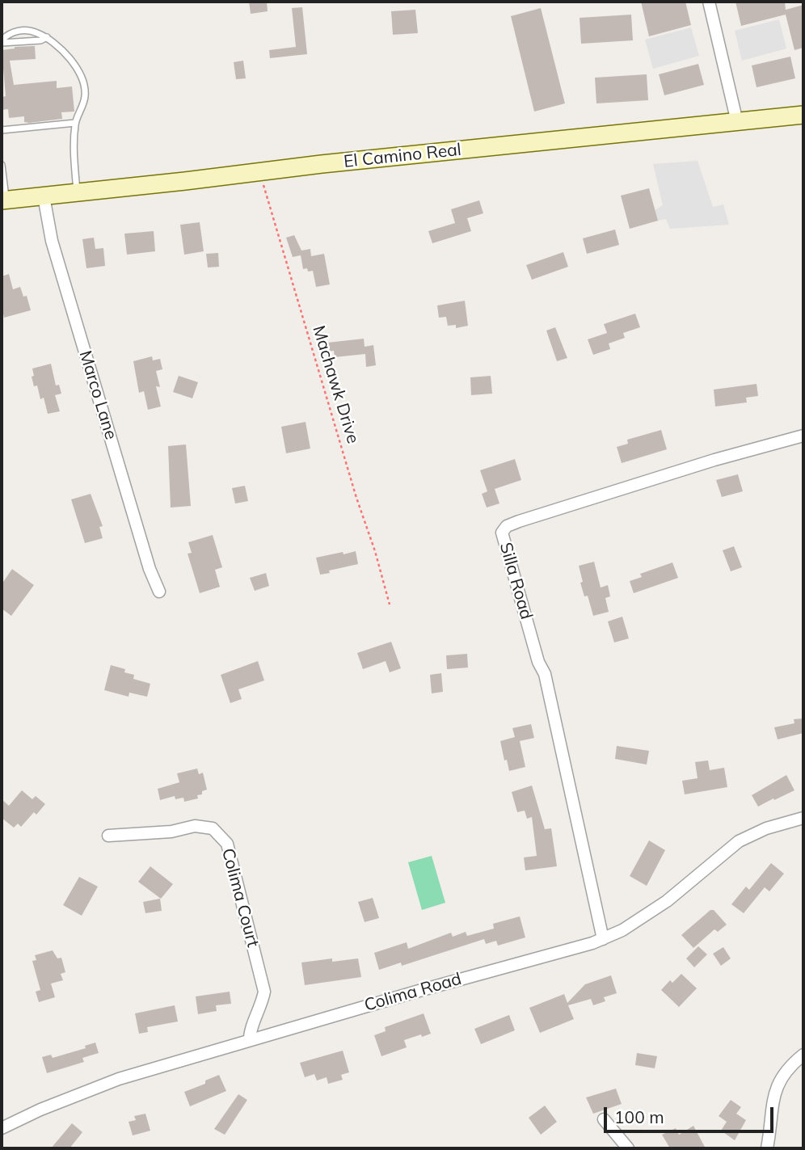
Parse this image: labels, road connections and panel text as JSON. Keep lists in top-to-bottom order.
{
  "streets": {
    "main road": ["El Camino Real"],
    "street": [
      "Marco Lane",
      "Silla Road",
      "Colima Court",
      "Colima Road"
    ],
    "path": ["Machawk Drive"]
  },
  "crossings": [
    ["El Camino Real", "Machawk Drive"],
    ["El Camino Real", "Marco Lane"],
    ["Silla Road", "Colima Road"],
    ["Colima Court", "Colima Road"]
  ],
  "scale_bar": "100 m"
}
